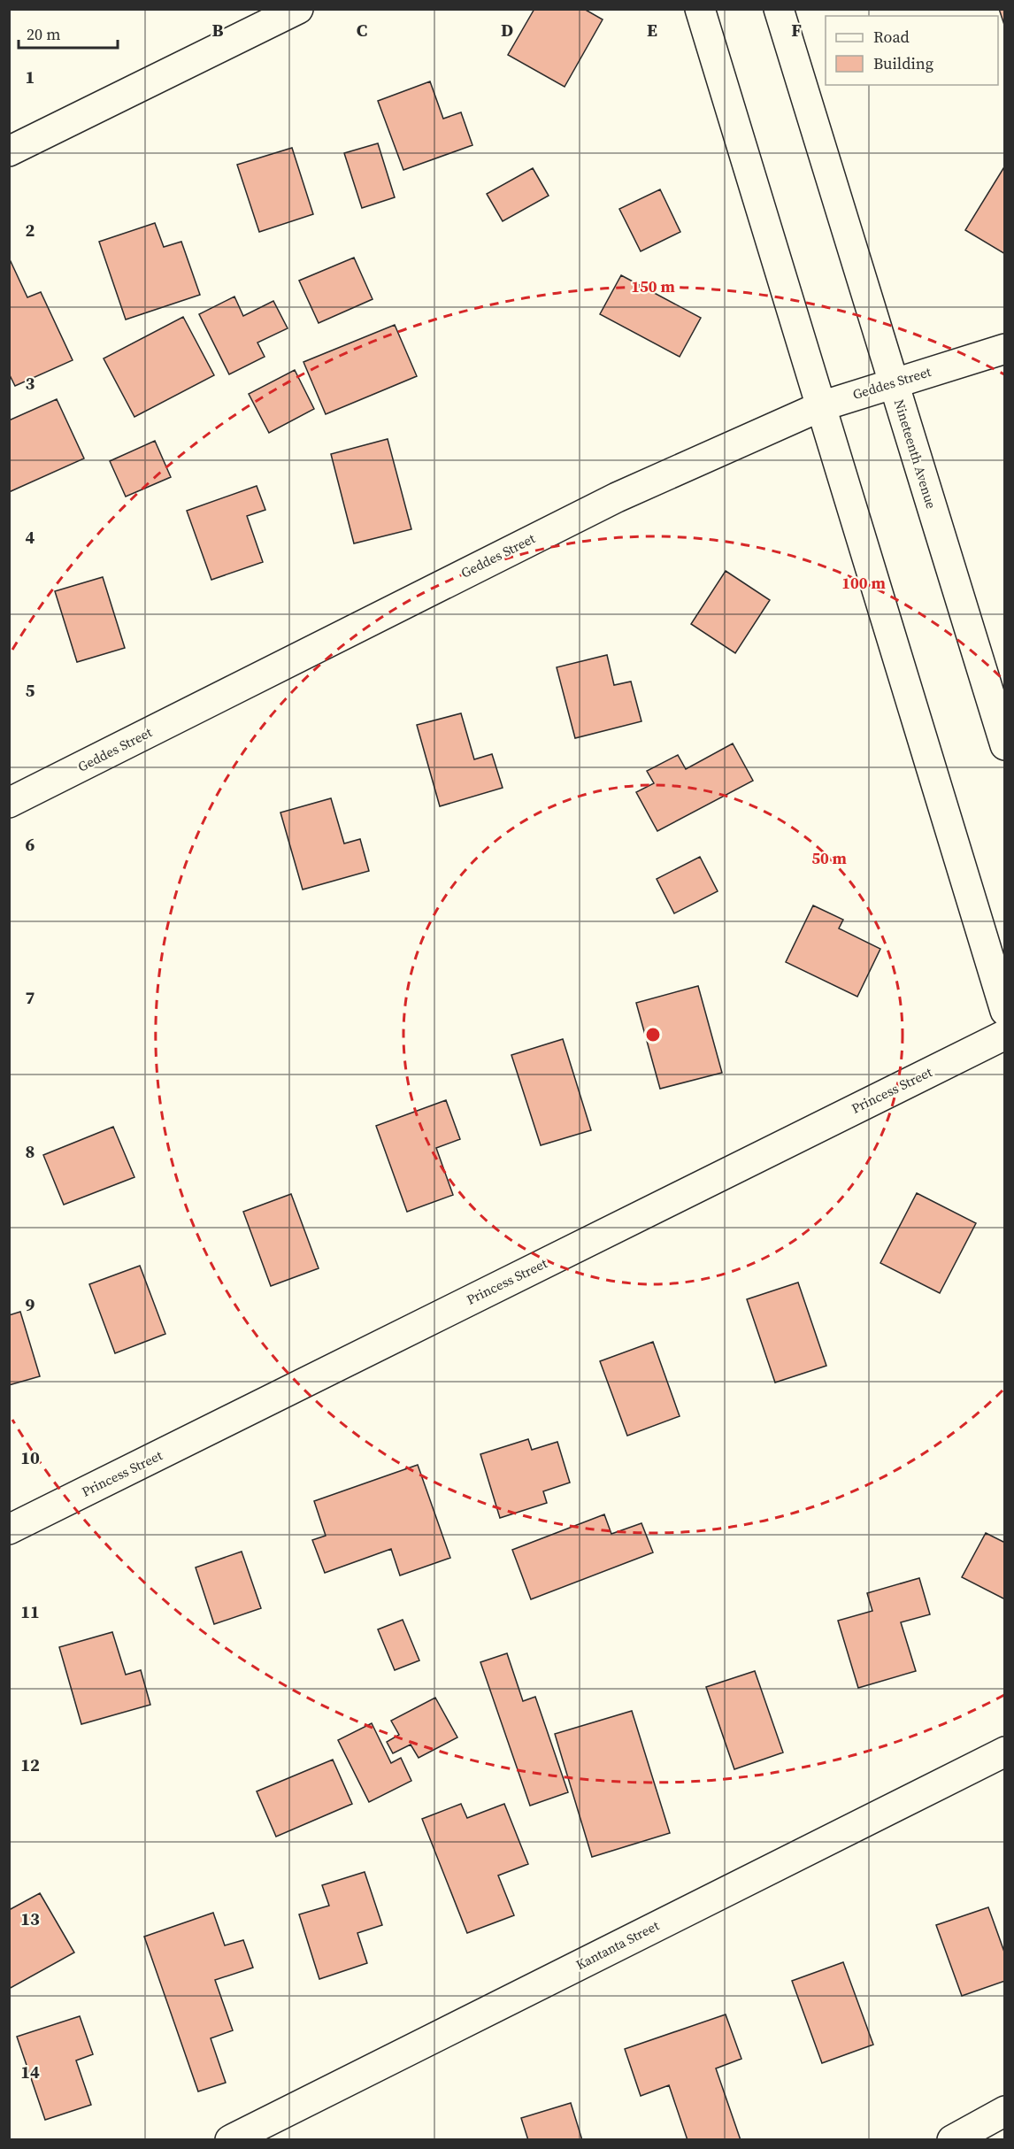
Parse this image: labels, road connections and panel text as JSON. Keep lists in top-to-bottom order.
{
  "streets": {
    "street": [
      "Geddes Street",
      "Nineteenth Avenue",
      "Princess Street",
      "Kantanta Street"
    ]
  },
  "crossings": [
    ["Geddes Street", "Nineteenth Avenue"]
  ],
  "legend": ["Road", "Building"],
  "scale_bar": "20 m",
  "grid": {
    "columns": [
      "B",
      "C",
      "D",
      "E",
      "F"
    ],
    "rows": [
      "1",
      "2",
      "3",
      "4",
      "5",
      "6",
      "7",
      "8",
      "9",
      "10",
      "11",
      "12",
      "13",
      "14"
    ]
  },
  "rings": ["150 m", "100 m", "50 m"]
}
